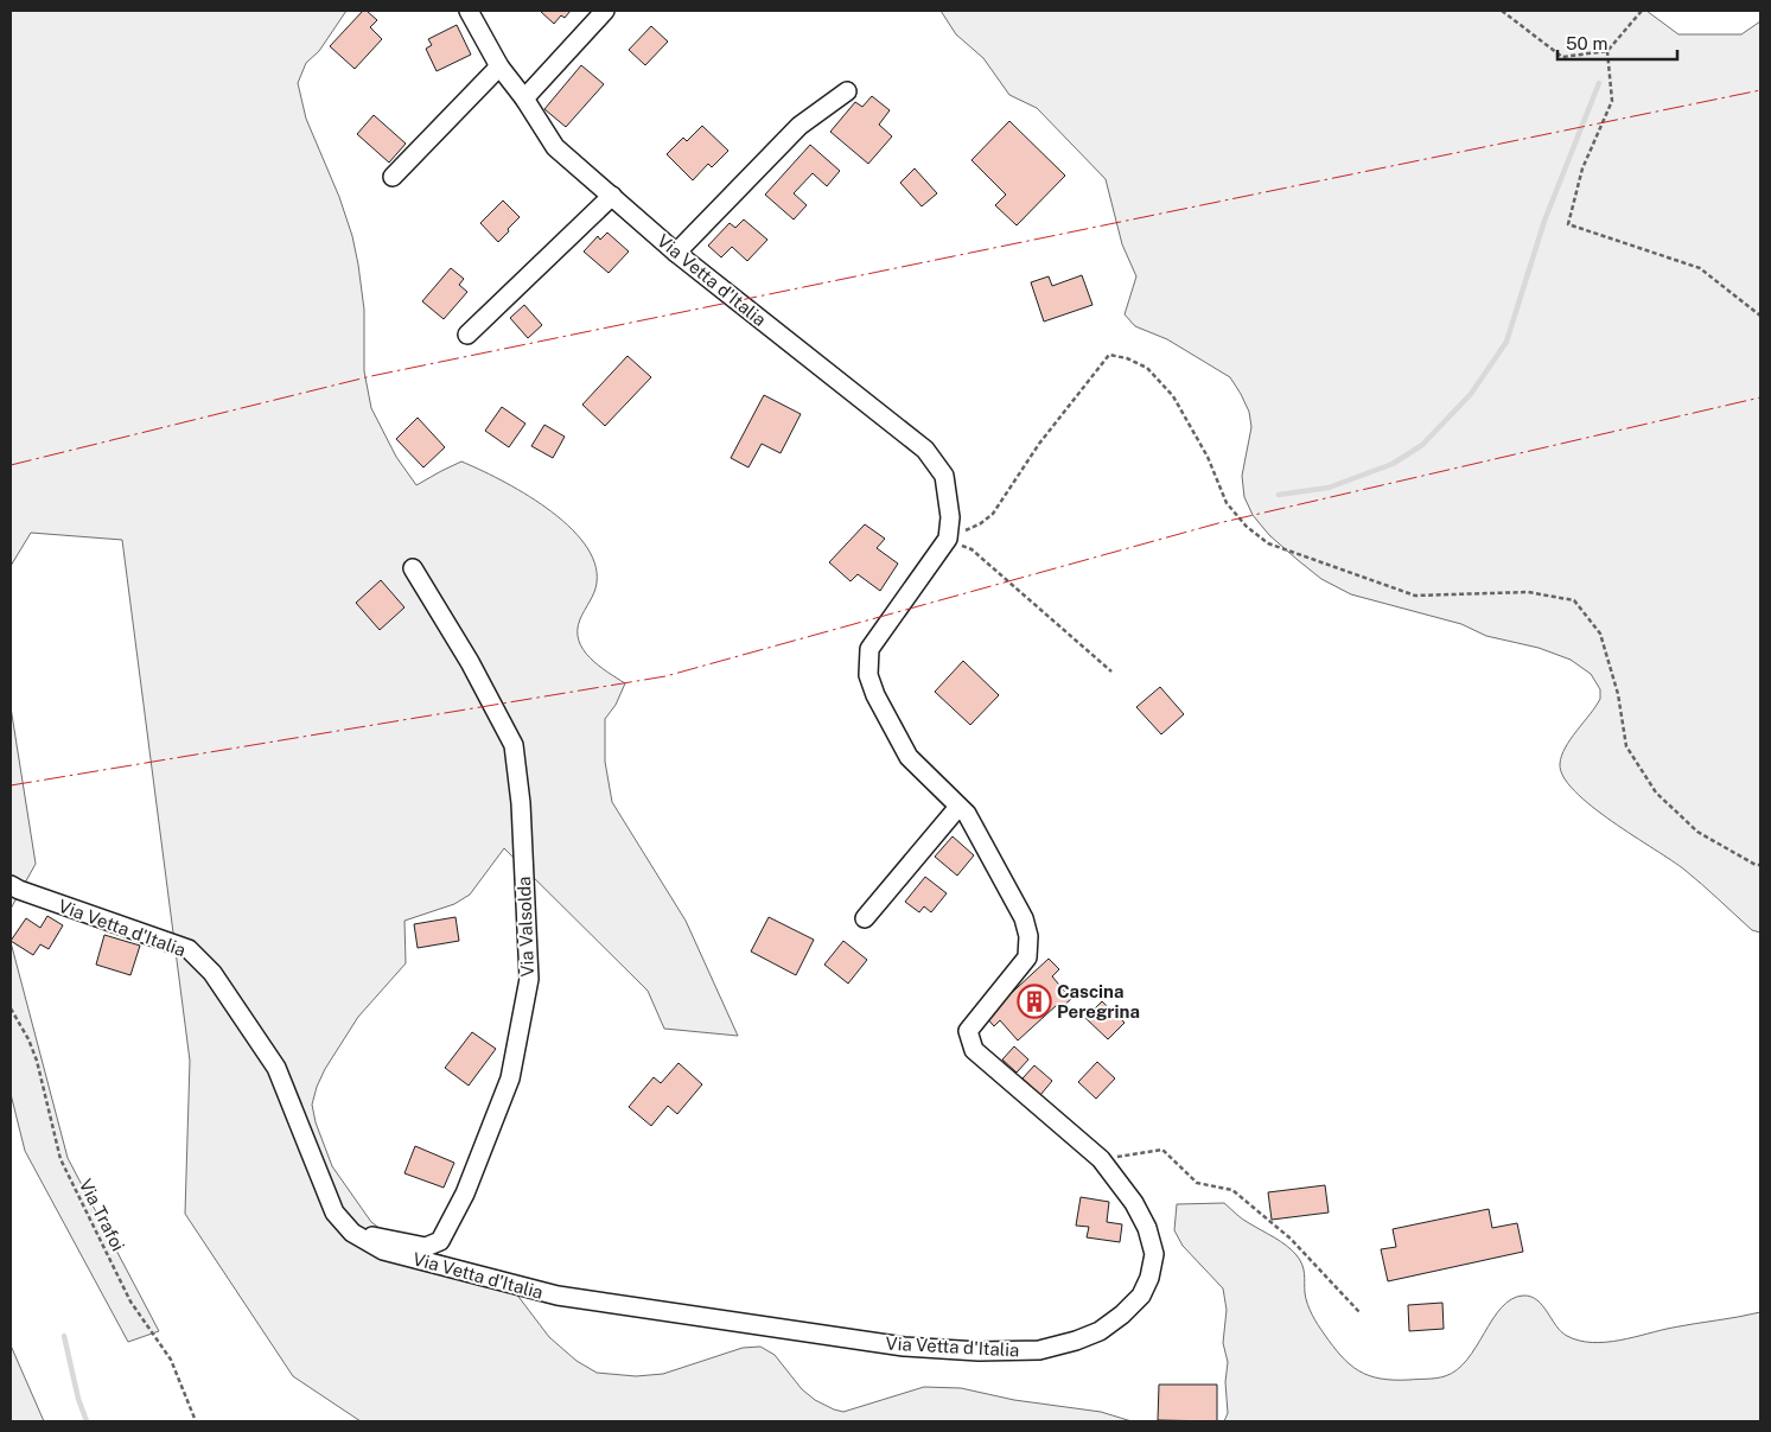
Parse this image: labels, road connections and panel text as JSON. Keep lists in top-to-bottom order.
{
  "streets": {
    "street": ["Via Vetta d'Italia", "Via Valsolda"],
    "path": ["Via Trafoi"]
  },
  "crossings": [
    ["Via Vetta d'Italia", "Via Valsolda"]
  ],
  "places": {
    "building": ["Cascina Peregrina"]
  },
  "scale_bar": "50 m"
}
